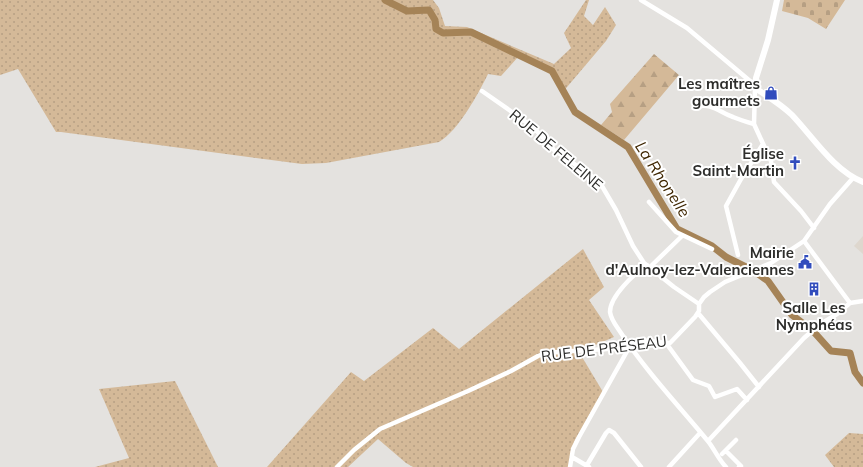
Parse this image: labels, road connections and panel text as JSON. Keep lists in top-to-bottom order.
{
  "streets": {
    "street": ["RUE DE FELEINE", "RUE DE PRÉSEAU"]
  },
  "crossings": [
    ["RUE DE FELEINE", "RUE DE PRÉSEAU"]
  ],
  "water": ["La Rhonelle"],
  "places": {
    "shop": ["Les maîtres gourmets"],
    "church": ["Église Saint-Martin"],
    "public building": ["Mairie d'Aulnoy-lez-Valenciennes"],
    "building": ["Salle Les Nymphéas"]
  }
}
